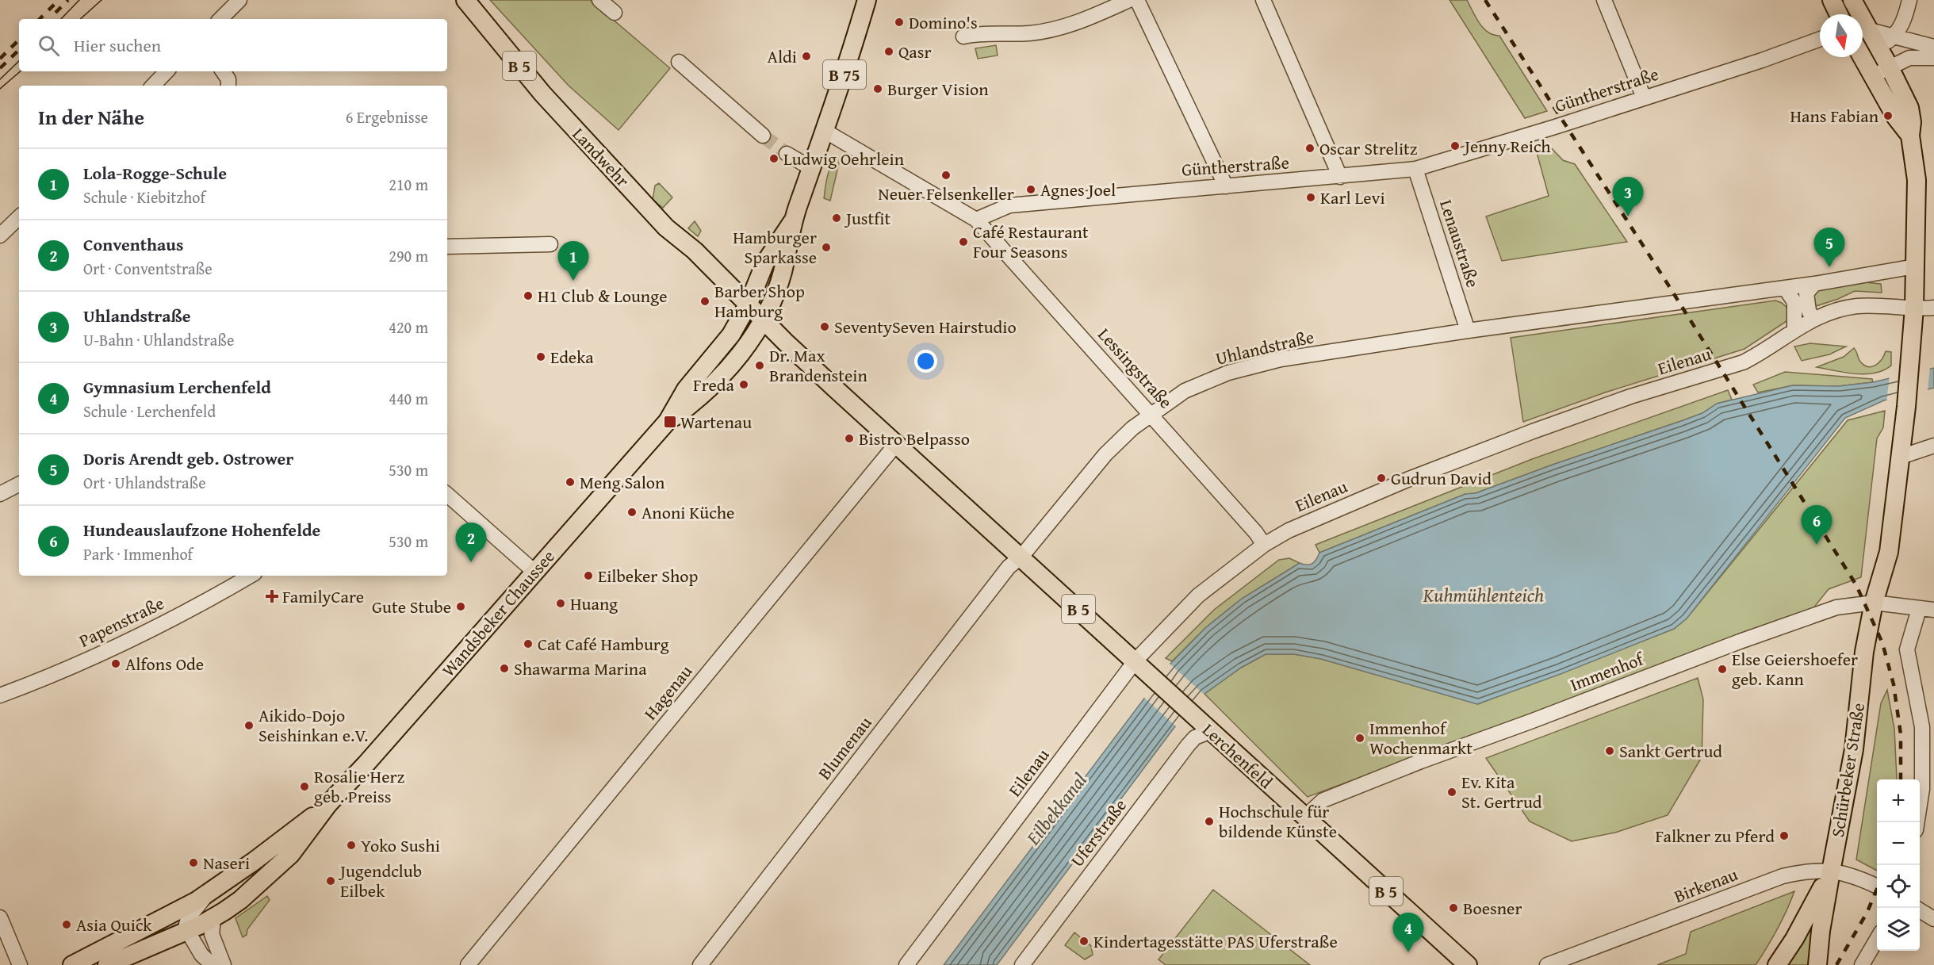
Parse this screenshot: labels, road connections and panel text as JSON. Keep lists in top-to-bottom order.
{
  "streets": {
    "main road": [
      "B 5",
      "B 75",
      "Landwehr",
      "Wandsbeker Chaussee",
      "Lerchenfeld",
      "Schürbeker Straße"
    ],
    "street": [
      "Güntherstraße",
      "Lenaustraße",
      "Uhlandstraße",
      "Eilenau",
      "Lessingstraße",
      "Papenstraße",
      "Immenhof",
      "Hagenau",
      "Blumenau",
      "Uferstraße",
      "Birkenau"
    ]
  },
  "crossings": [
    ["B 5", "B 75"],
    ["B 5", "Landwehr"],
    ["B 5", "Uhlandstraße"],
    ["B 5", "Eilenau"],
    ["B 5", "Wandsbeker Chaussee"],
    ["B 5", "Hagenau"],
    ["B 5", "Blumenau"],
    ["B 5", "Lerchenfeld"],
    ["B 75", "Landwehr"],
    ["B 75", "Wandsbeker Chaussee"],
    ["Güntherstraße", "Lenaustraße"],
    ["Güntherstraße", "Lessingstraße"],
    ["Landwehr", "Wandsbeker Chaussee"],
    ["Lenaustraße", "Uhlandstraße"],
    ["Uhlandstraße", "Lessingstraße"],
    ["Uhlandstraße", "Blumenau"],
    ["Uhlandstraße", "Schürbeker Straße"],
    ["Eilenau", "Lessingstraße"],
    ["Eilenau", "Lerchenfeld"],
    ["Eilenau", "Schürbeker Straße"],
    ["Immenhof", "Lerchenfeld"],
    ["Immenhof", "Schürbeker Straße"],
    ["Lerchenfeld", "Uferstraße"],
    ["Schürbeker Straße", "Birkenau"]
  ],
  "water": ["Kuhmühlenteich", "Eilbekkanal"],
  "places": {
    "other": [
      "Domino's",
      "Qasr",
      "Aldi",
      "Burger Vision",
      "Hans Fabian",
      "Jenny Reich",
      "Oscar Strelitz",
      "Ludwig Oehrlein",
      "Neuer Felsenkeller",
      "Agnes Joel",
      "Karl Levi",
      "Justfit",
      "Café Restaurant Four Seasons",
      "Hamburger Sparkasse",
      "H1 Club & Lounge",
      "Barber Shop Hamburg",
      "SeventySeven Hairstudio",
      "Edeka",
      "Dr. Max Brandenstein",
      "Freda",
      "Bistro Belpasso",
      "Gudrun David",
      "Meng Salon",
      "Anoni Küche",
      "Eilbeker Shop",
      "Huang",
      "Gute Stube",
      "Cat Café Hamburg",
      "Alfons Ode",
      "Shawarma Marina",
      "Else Geiershoefer geb. Kann",
      "Aikido-Dojo Seishinkan e.V.",
      "Immenhof Wochenmarkt",
      "Sankt Gertrud",
      "Rosalie Herz geb. Preiss",
      "Ev. Kita St. Gertrud",
      "Hochschule für bildende Künste",
      "Falkner zu Pferd",
      "Yoko Sushi",
      "Naseri",
      "Jugendclub Eilbek",
      "Boesner",
      "Asia Quick",
      "Kindertagesstätte PAS Uferstraße"
    ],
    "transit": ["Wartenau"],
    "health": ["FamilyCare"]
  },
  "north": "bottom",
  "page": {
    "search": "Hier suchen",
    "heading": ["In der Nähe", "6 Ergebnisse"],
    "list": [
      {
        "mark": "1",
        "name": "Lola-Rogge-Schule",
        "note": "Schule · Kiebitzhof",
        "value": "210 m"
      },
      {
        "mark": "2",
        "name": "Conventhaus",
        "note": "Ort · Conventstraße",
        "value": "290 m"
      },
      {
        "mark": "3",
        "name": "Uhlandstraße",
        "note": "U-Bahn · Uhlandstraße",
        "value": "420 m"
      },
      {
        "mark": "4",
        "name": "Gymnasium Lerchenfeld",
        "note": "Schule · Lerchenfeld",
        "value": "440 m"
      },
      {
        "mark": "5",
        "name": "Doris Arendt geb. Ostrower",
        "note": "Ort · Uhlandstraße",
        "value": "530 m"
      },
      {
        "mark": "6",
        "name": "Hundeauslaufzone Hohenfelde",
        "note": "Park · Immenhof",
        "value": "530 m"
      }
    ],
    "pins": [
      "3",
      "5",
      "1",
      "6",
      "2",
      "4"
    ],
    "map_buttons": ["+", "−"]
  }
}
